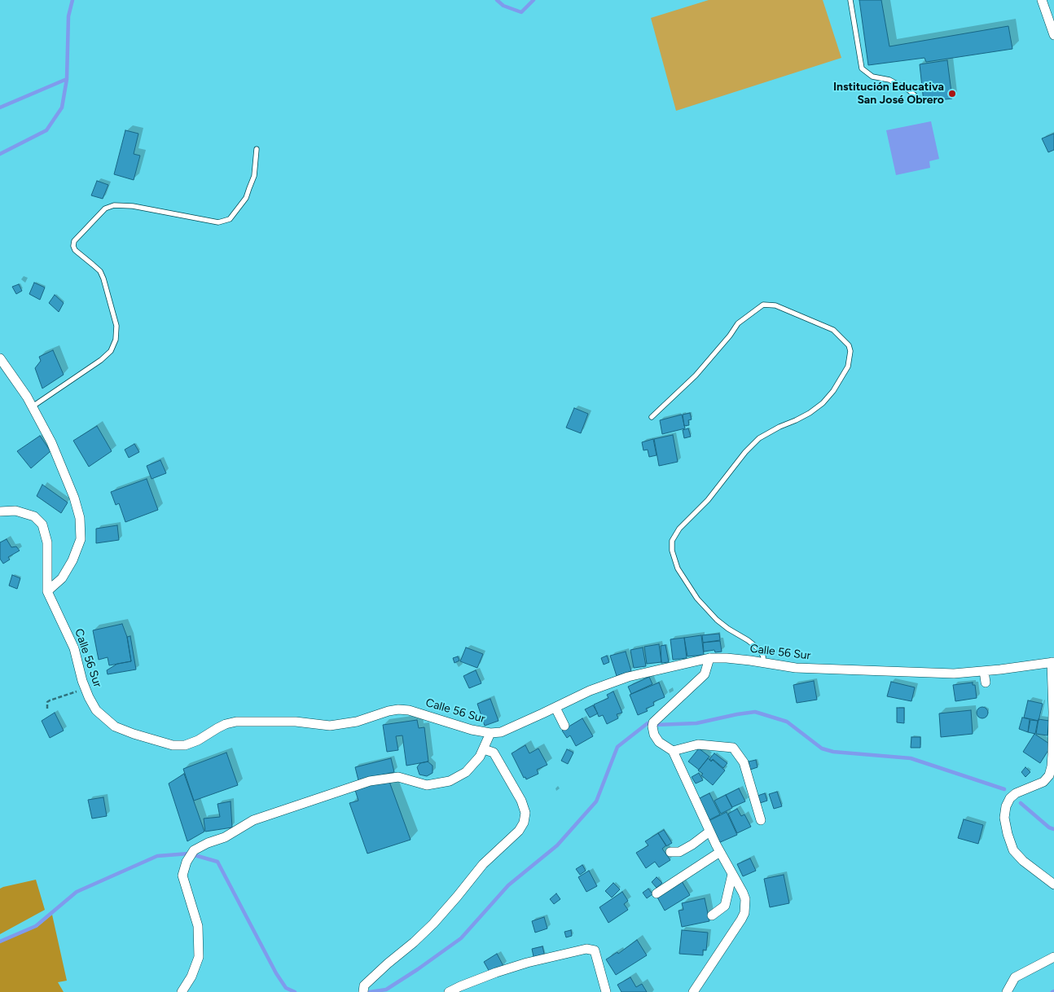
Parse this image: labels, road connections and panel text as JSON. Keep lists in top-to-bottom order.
{
  "streets": {
    "street": ["Calle 56 Sur"]
  },
  "places": ["Institución Educativa San José Obrero"]
}
